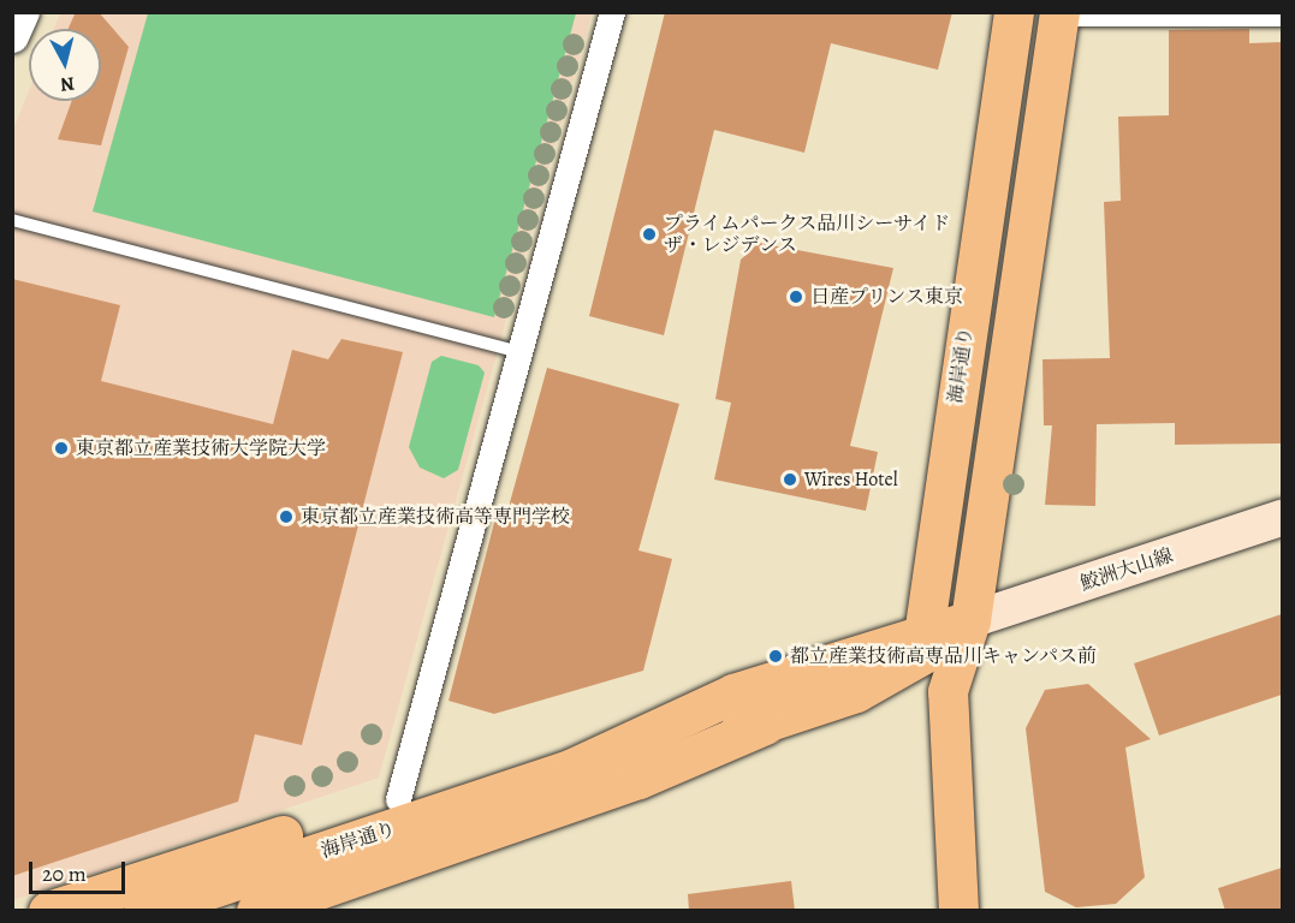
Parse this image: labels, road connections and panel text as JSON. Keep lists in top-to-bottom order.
{
  "streets": {
    "main road": ["海岸通り", "鮫洲大山線"]
  },
  "crossings": [
    ["海岸通り", "鮫洲大山線"]
  ],
  "places": [
    "プライムパークス品川シーサイド ザ・レジデンス",
    "日産プリンス東京",
    "東京都立産業技術大学院大学",
    "Wires Hotel",
    "東京都立産業技術高等専門学校",
    "都立産業技術高専品川キャンパス前"
  ],
  "scale_bar": "20 m",
  "north": "bottom"
}
